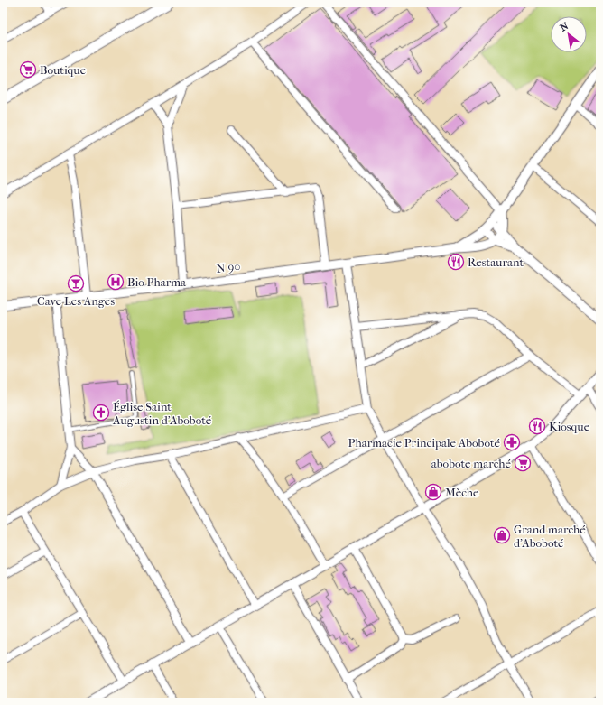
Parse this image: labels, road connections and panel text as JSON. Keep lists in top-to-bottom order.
{
  "streets": {
    "street": ["N 90"]
  },
  "places": {
    "supermarket": ["Boutique", "abobote marché"],
    "restaurant": ["Restaurant", "Kiosque"],
    "hospital": ["Bio Pharma"],
    "bar": ["Cave Les Anges"],
    "church": ["Église Saint Augustin d’Aboboté"],
    "pharmacy": ["Pharmacie Principale Aboboté"],
    "shop": ["Mèche", "Grand marché d’Aboboté"]
  },
  "north": "top left"
}
